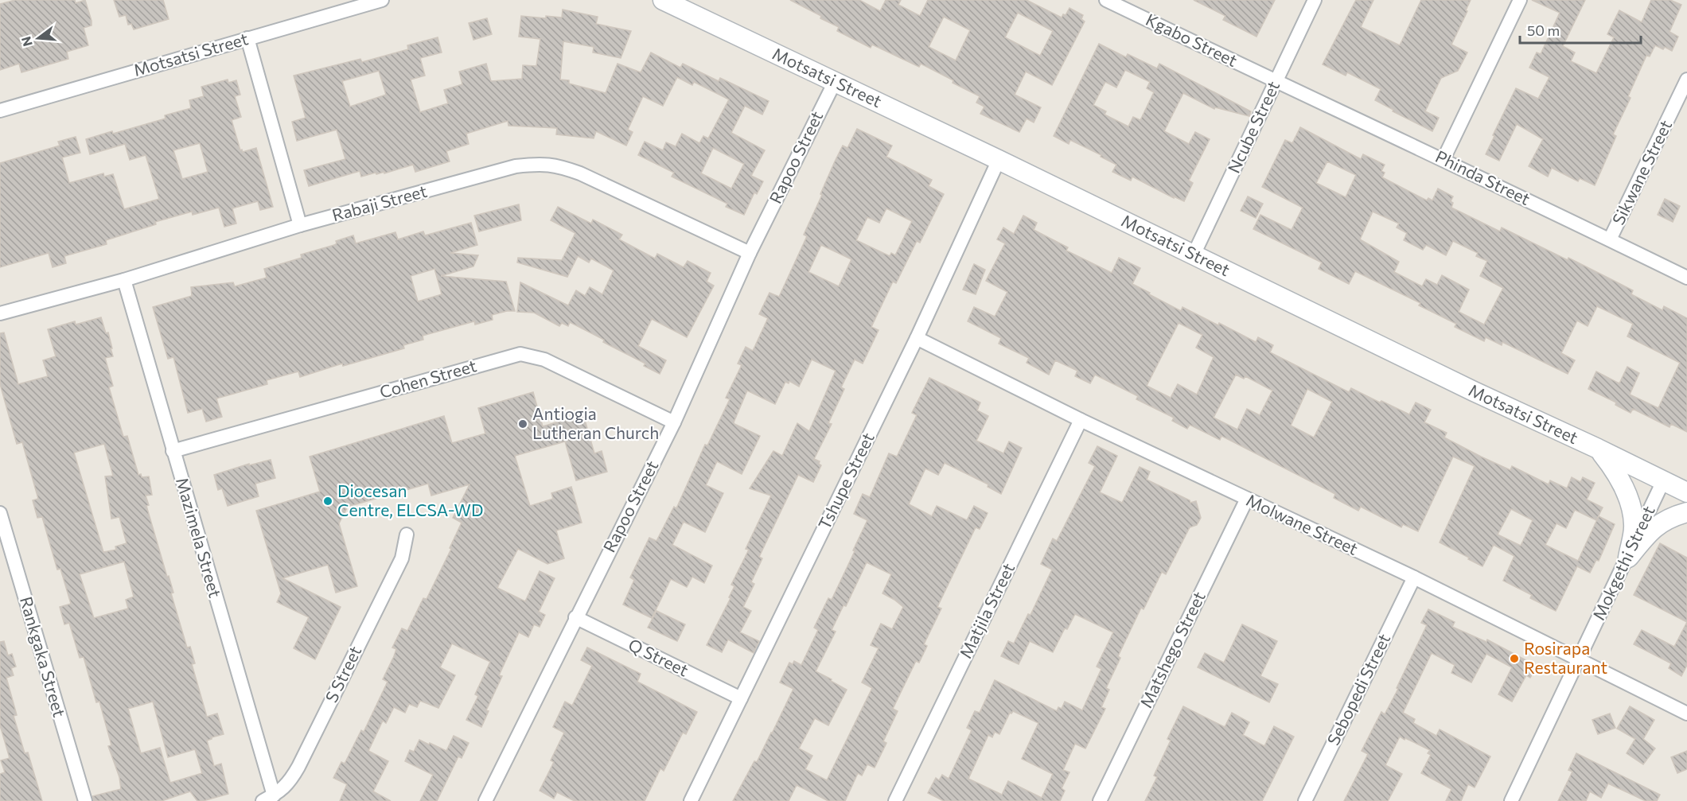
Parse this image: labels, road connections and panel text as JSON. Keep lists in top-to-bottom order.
{
  "streets": {
    "street": [
      "Kgabo Street",
      "Motsatsi Street",
      "Ncube Street",
      "Rapoo Street",
      "Sikwane Street",
      "Phinda Street",
      "Rabaji Street",
      "Cohen Street",
      "Tshupe Street",
      "Molwane Street",
      "Mazimela Street",
      "Mokgethi Street",
      "Matjila Street",
      "Matshego Street",
      "Rankgaka Street",
      "Q Street",
      "S Street",
      "Sebopedi Street"
    ]
  },
  "crossings": [
    ["Kgabo Street", "Ncube Street"],
    ["Kgabo Street", "Phinda Street"],
    ["Motsatsi Street", "Ncube Street"],
    ["Motsatsi Street", "Rapoo Street"],
    ["Motsatsi Street", "Tshupe Street"],
    ["Motsatsi Street", "Mokgethi Street"],
    ["Ncube Street", "Phinda Street"],
    ["Rapoo Street", "Rabaji Street"],
    ["Rapoo Street", "Cohen Street"],
    ["Rapoo Street", "Q Street"],
    ["Sikwane Street", "Phinda Street"],
    ["Rabaji Street", "Mazimela Street"],
    ["Cohen Street", "Mazimela Street"],
    ["Tshupe Street", "Molwane Street"],
    ["Tshupe Street", "Q Street"],
    ["Molwane Street", "Mokgethi Street"],
    ["Molwane Street", "Matjila Street"],
    ["Molwane Street", "Matshego Street"],
    ["Molwane Street", "Sebopedi Street"],
    ["Mazimela Street", "S Street"]
  ],
  "places": ["Antiogia Lutheran Church", "Diocesan Centre, ELCSA-WD", "Rosirapa Restaurant"],
  "scale_bar": "50 m",
  "north": "left"
}
